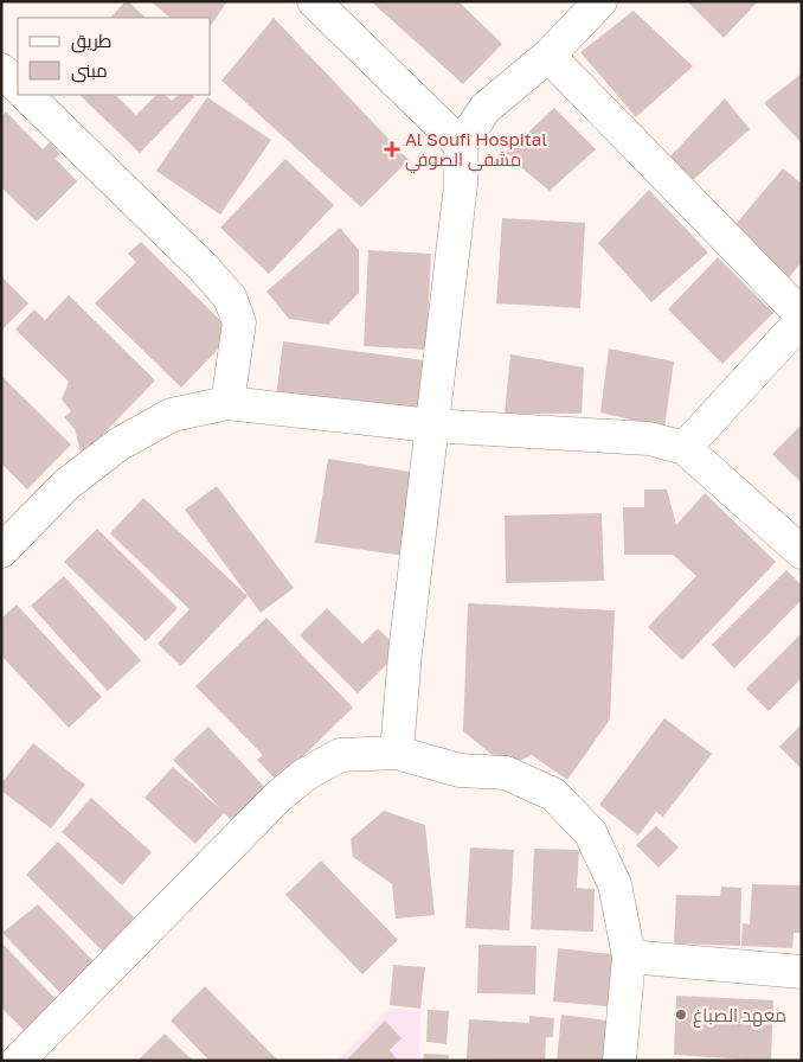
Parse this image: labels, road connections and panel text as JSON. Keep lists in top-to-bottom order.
{
  "places": {
    "health": ["Al Soufi Hospital مشفى الصوفي"],
    "other": ["معهد الصباغ"]
  },
  "legend": ["طريق", "مبنى"]
}
